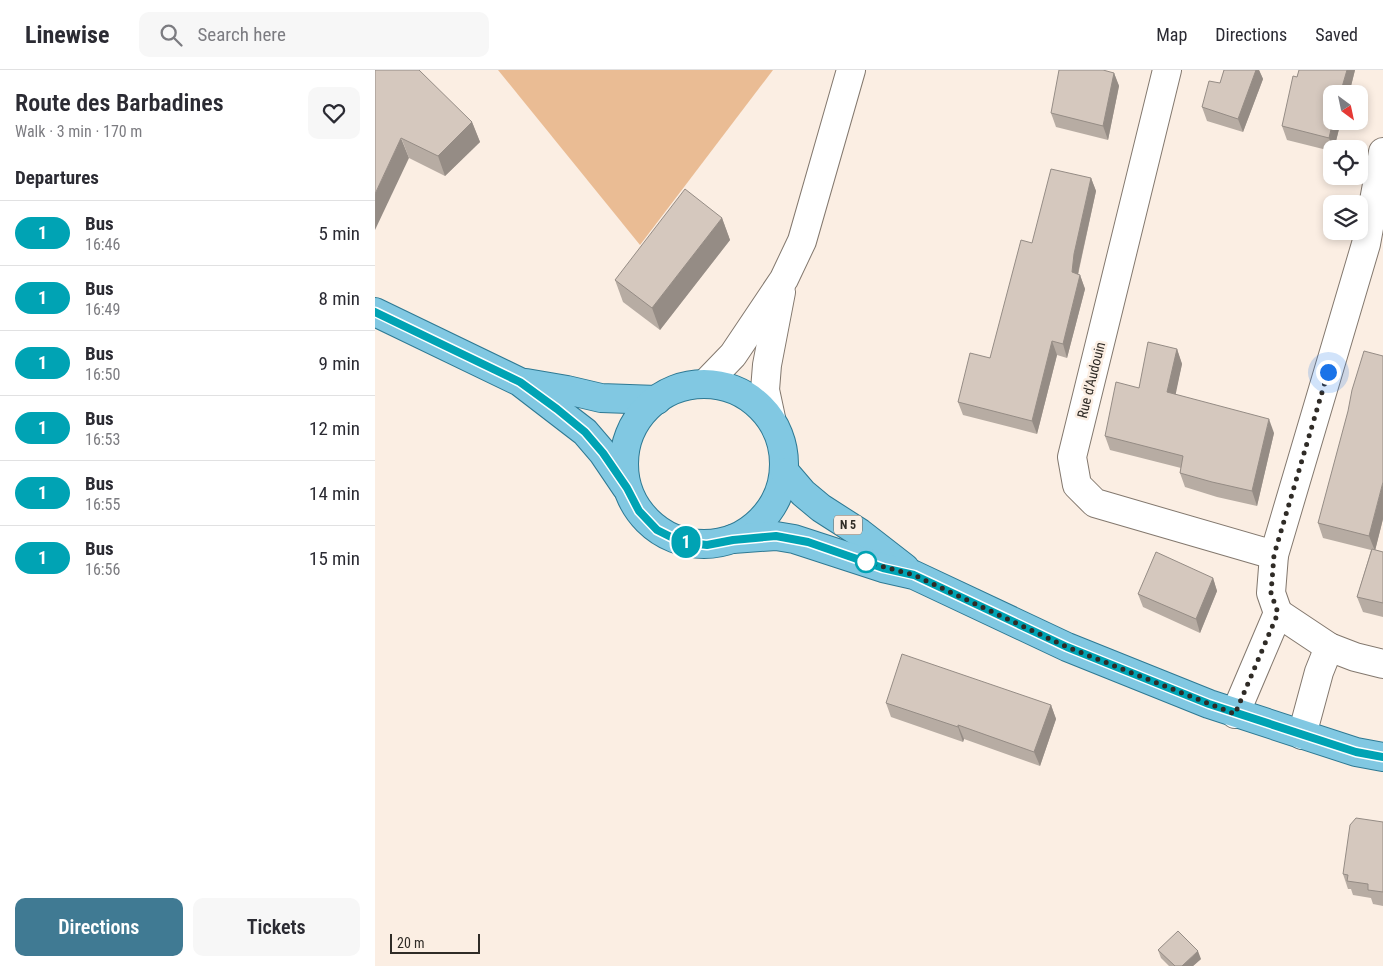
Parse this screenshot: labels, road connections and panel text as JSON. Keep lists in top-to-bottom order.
{
  "streets": {
    "main road": ["N 5"],
    "street": ["Rue d'Audouin"]
  },
  "lines": ["bus line 1"],
  "scale_bar": "20 m",
  "north": "bottom right",
  "page": {
    "header": "Linewise",
    "search": "Search here",
    "nav": ["Map", "Directions", "Saved"],
    "heading": [
      ["Route des Barbadines", "Walk · 3 min · 170 m"],
      "Departures"
    ],
    "on_map": "1",
    "list": [
      {
        "mark": "1",
        "name": "Bus",
        "note": "16:46",
        "value": "5 min"
      },
      {
        "mark": "1",
        "name": "Bus",
        "note": "16:49",
        "value": "8 min"
      },
      {
        "mark": "1",
        "name": "Bus",
        "note": "16:50",
        "value": "9 min"
      },
      {
        "mark": "1",
        "name": "Bus",
        "note": "16:53",
        "value": "12 min"
      },
      {
        "mark": "1",
        "name": "Bus",
        "note": "16:55",
        "value": "14 min"
      },
      {
        "mark": "1",
        "name": "Bus",
        "note": "16:56",
        "value": "15 min"
      }
    ],
    "buttons": ["Directions", "Tickets"],
    "scale": "20 m"
  }
}
